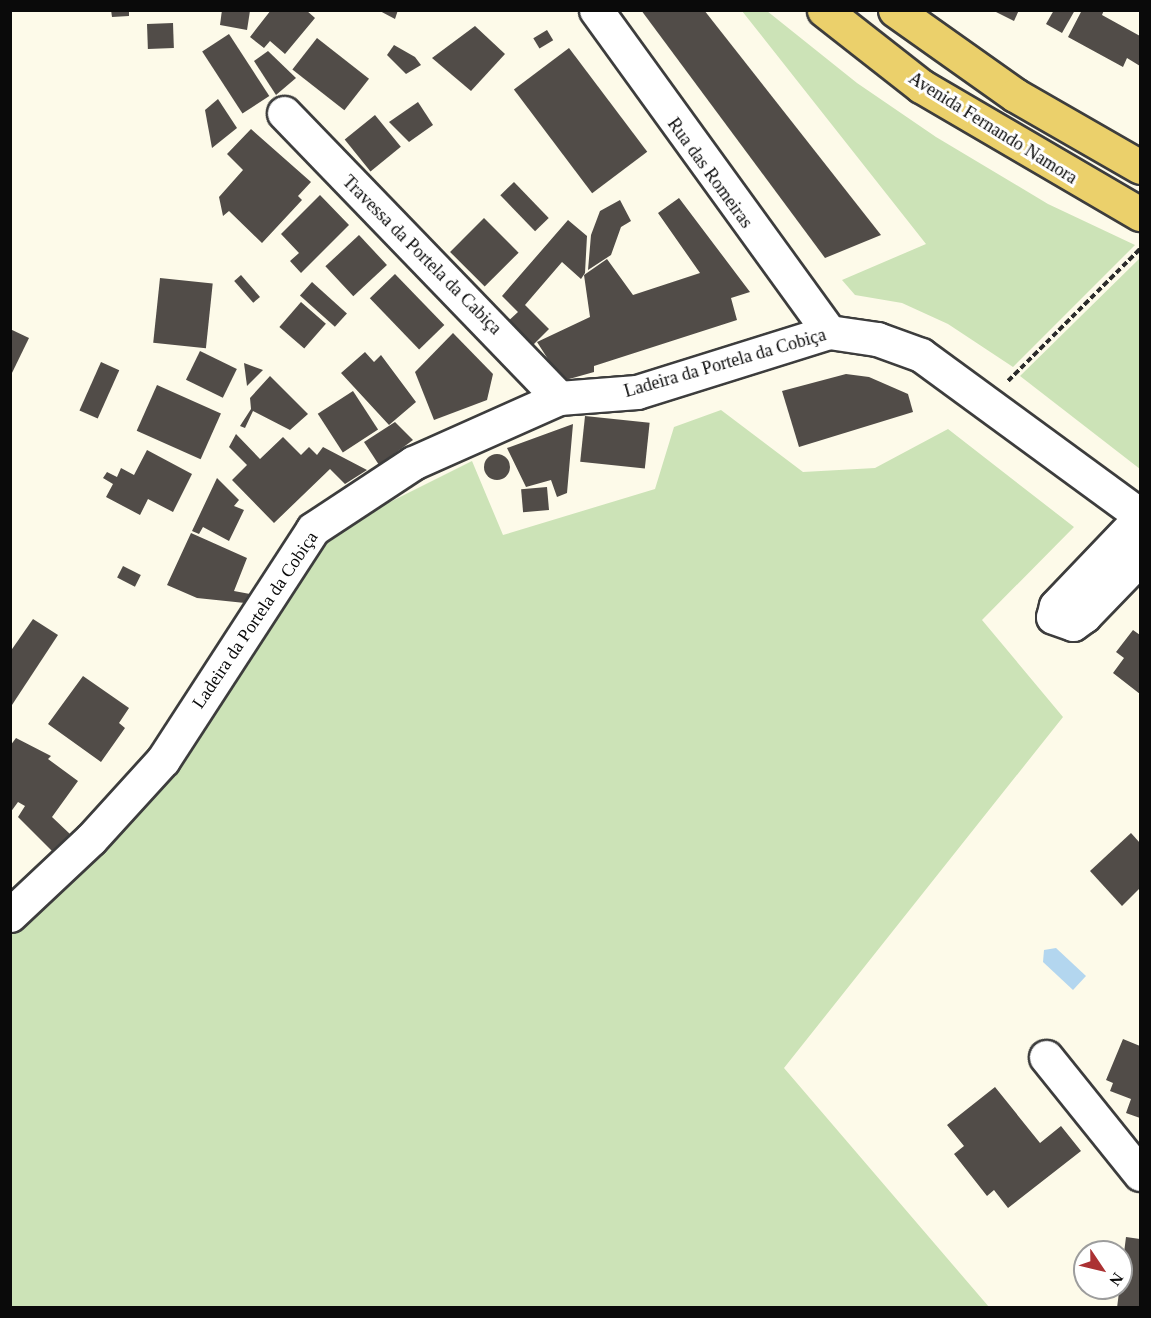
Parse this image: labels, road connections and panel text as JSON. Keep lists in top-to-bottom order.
{
  "streets": {
    "main road": ["Avenida Fernando Namora"],
    "street": ["Rua das Romeiras", "Travessa da Portela da Cabiça", "Ladeira da Portela da Cobiça"]
  },
  "crossings": [
    ["Rua das Romeiras", "Ladeira da Portela da Cobiça"],
    ["Travessa da Portela da Cabiça", "Ladeira da Portela da Cobiça"]
  ],
  "north": "bottom right"
}
